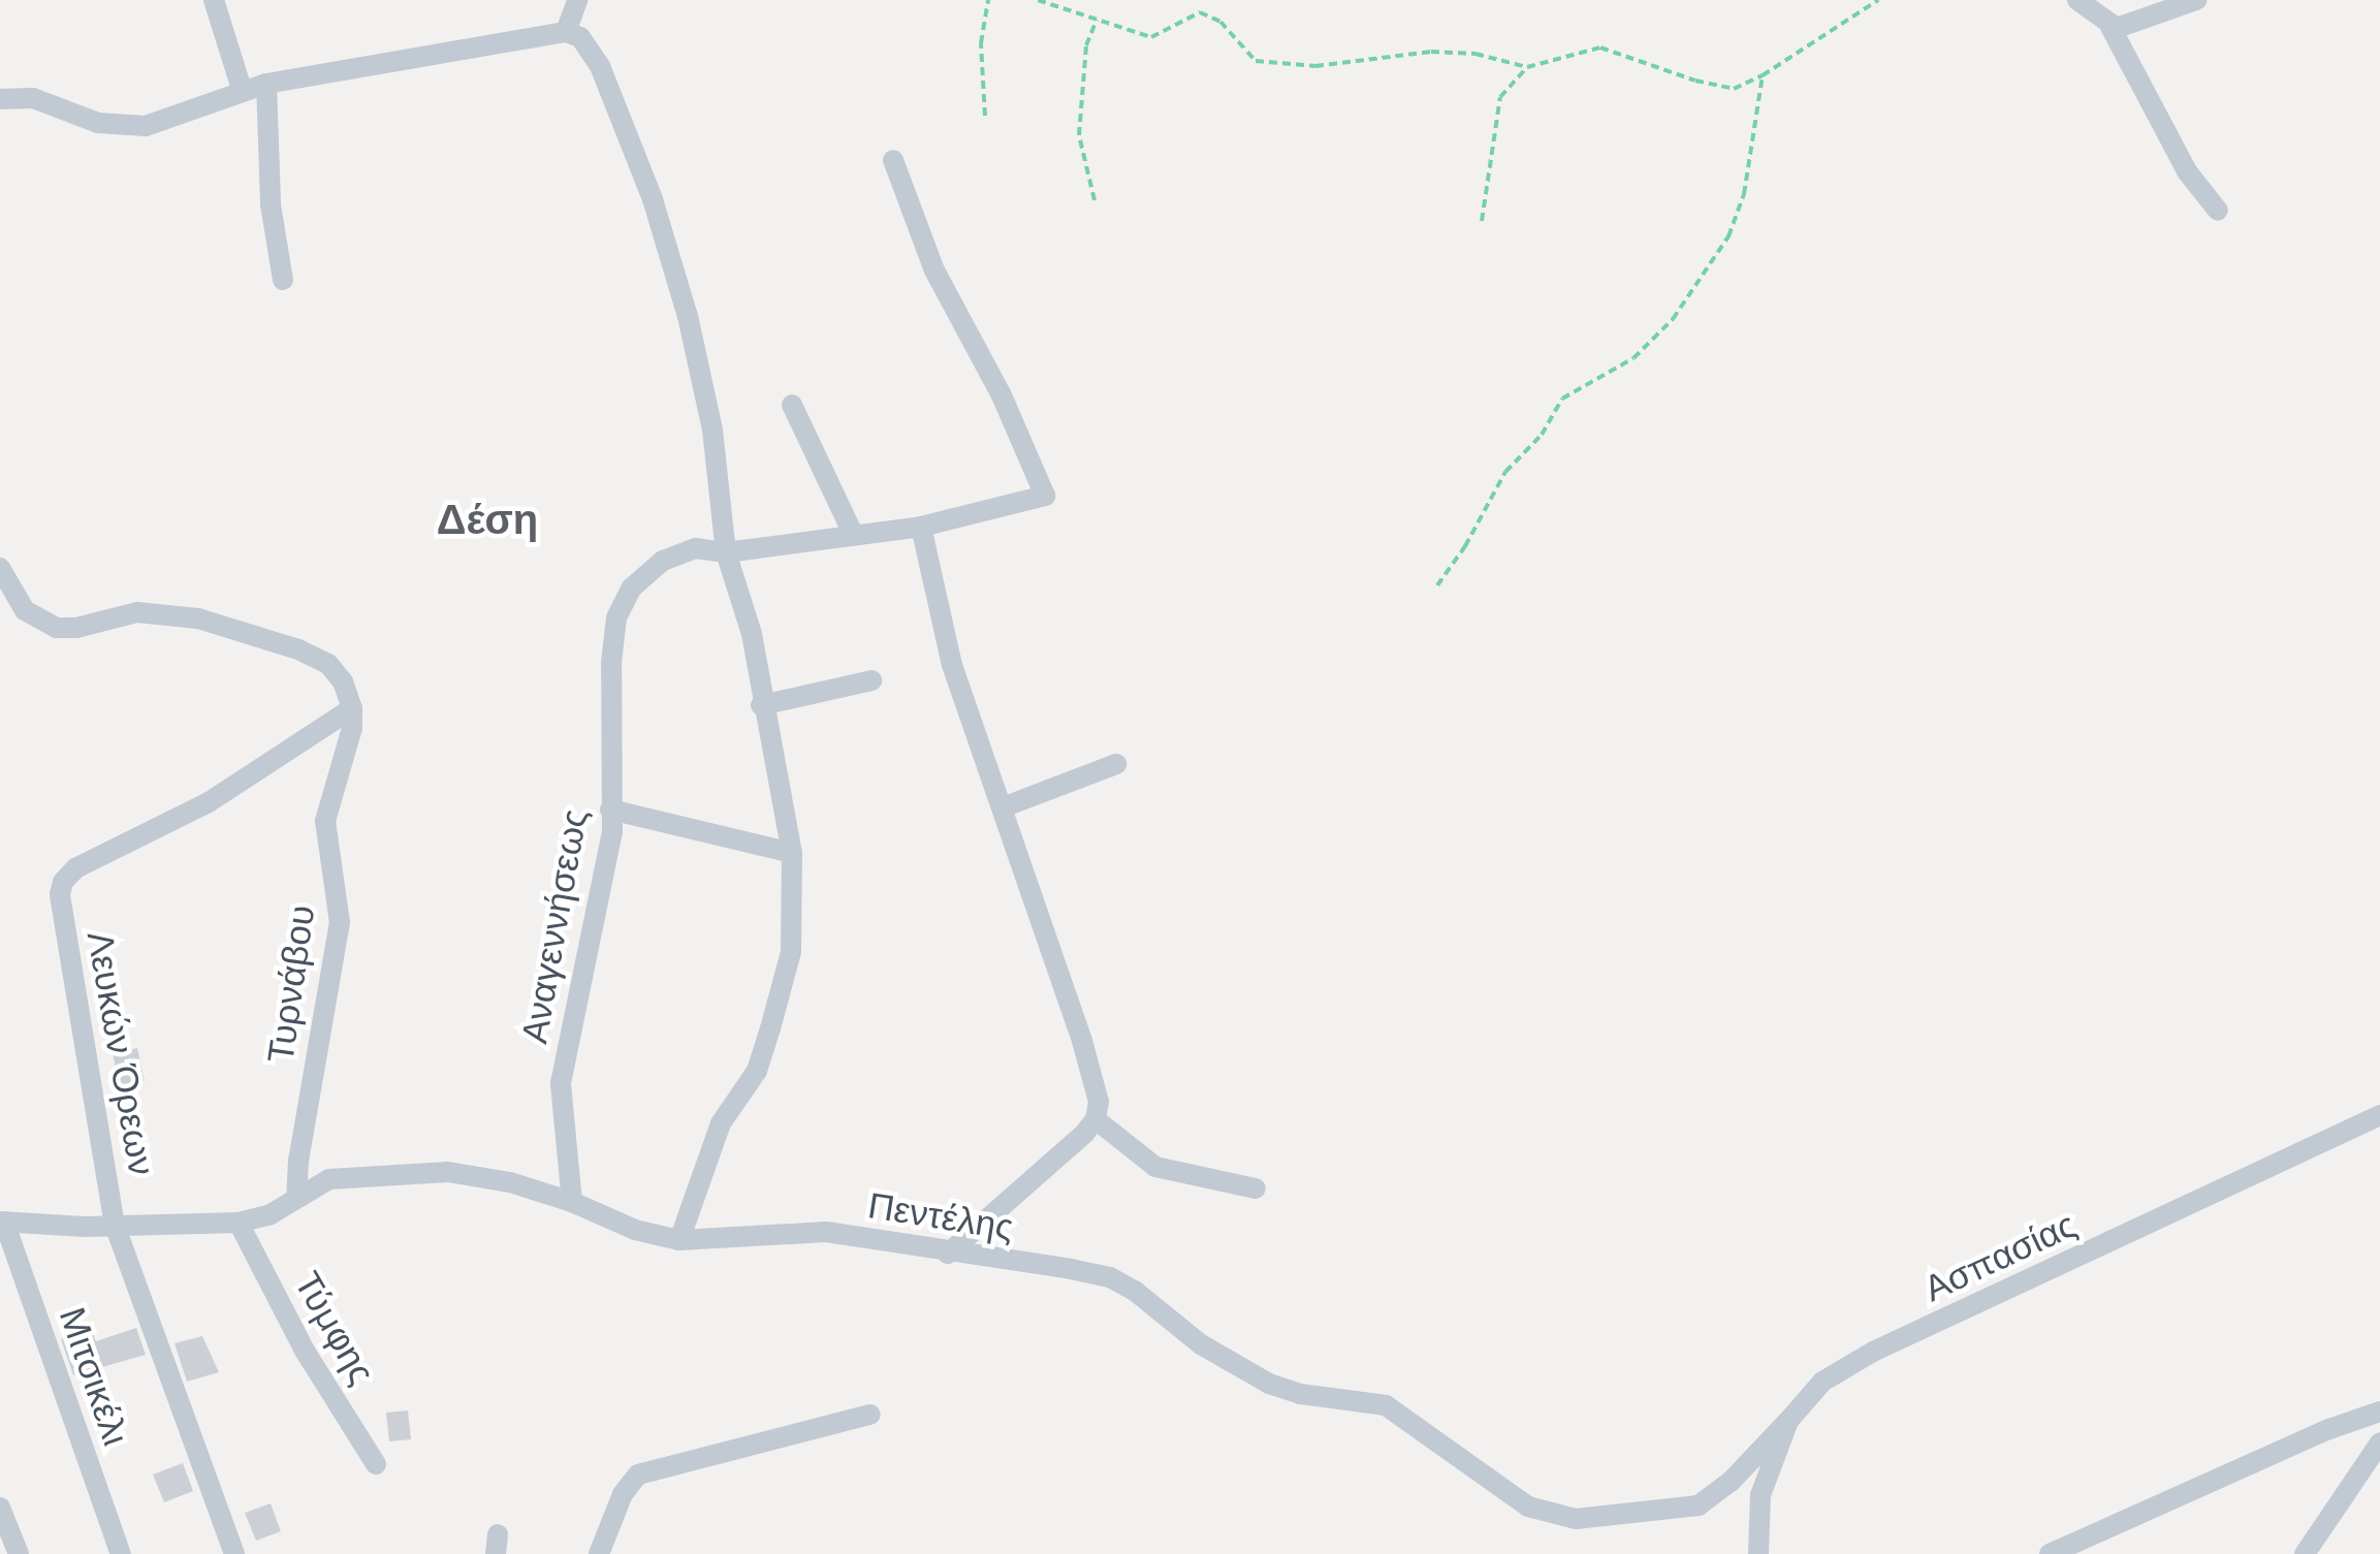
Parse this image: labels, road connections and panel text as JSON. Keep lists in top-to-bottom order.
{
  "streets": {
    "street": [
      "Αναγεννήσεως",
      "Τυρνάβου",
      "Λευκών Όρεων",
      "Πεντέλης",
      "Ασπασίας",
      "Τύμφης",
      "Μιτσικέλι"
    ]
  },
  "crossings": [
    ["Αναγεννήσεως", "Πεντέλης"],
    ["Τυρνάβου", "Λευκών Όρεων"],
    ["Τυρνάβου", "Πεντέλης"],
    ["Λευκών Όρεων", "Πεντέλης"],
    ["Πεντέλης", "Ασπασίας"],
    ["Πεντέλης", "Τύμφης"],
    ["Πεντέλης", "Μιτσικέλι"]
  ],
  "districts": ["Δέση"]
}
